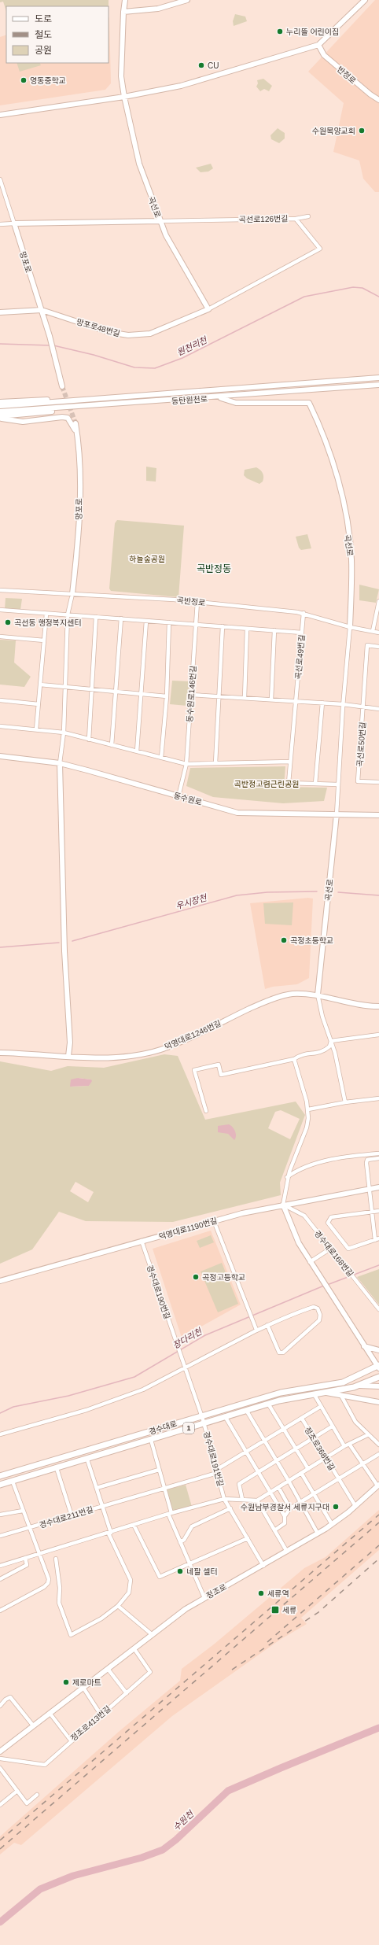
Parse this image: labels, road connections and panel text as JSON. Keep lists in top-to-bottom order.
{
  "streets": {
    "main road": ["경수대로", "1"],
    "street": [
      "반정로",
      "곡선로",
      "곡선로126번길",
      "망포로",
      "망포로48번길",
      "동탄원천로",
      "곡반정로",
      "곡선로49번길",
      "동수원로146번길",
      "곡선로50번길",
      "동수원로",
      "덕영대로1246번길",
      "덕영대로1190번길",
      "경수대로168번길",
      "경수대로190번길",
      "정조로368번길",
      "경수대로191번길",
      "경수대로211번길",
      "정조로",
      "정조로413번길"
    ]
  },
  "crossings": [
    ["곡선로", "곡선로126번길"],
    ["곡선로", "망포로48번길"],
    ["곡선로", "동탄원천로"],
    ["곡선로", "곡반정로"],
    ["곡선로", "동수원로"],
    ["곡선로", "덕영대로1246번길"],
    ["곡선로126번길", "망포로48번길"],
    ["망포로", "망포로48번길"],
    ["망포로", "곡반정로"],
    ["곡반정로", "곡선로49번길"],
    ["곡반정로", "동수원로146번길"],
    ["동수원로146번길", "동수원로"],
    ["덕영대로1190번길", "경수대로168번길"],
    ["덕영대로1190번길", "경수대로190번길"],
    ["경수대로", "경수대로191번길"],
    ["경수대로", "경수대로211번길"],
    ["정조로368번길", "정조로"],
    ["경수대로191번길", "정조로"],
    ["정조로", "정조로413번길"]
  ],
  "districts": ["곡반정동"],
  "water": [
    "원천리천",
    "우시장천",
    "장다리천",
    "수원천"
  ],
  "parks": ["하늘숲공원", "곡반정고렴근린공원"],
  "places": {
    "other": [
      "누리뜰 어린이집",
      "CU",
      "영동중학교",
      "수원목양교회",
      "곡선동 행정복지센터",
      "곡정초등학교",
      "곡정고등학교",
      "수원남부경찰서 세류지구대",
      "네팔 셀터",
      "세류역",
      "제로마트"
    ],
    "transit": ["세류"]
  },
  "legend": ["도로", "철도", "공원"]
}
